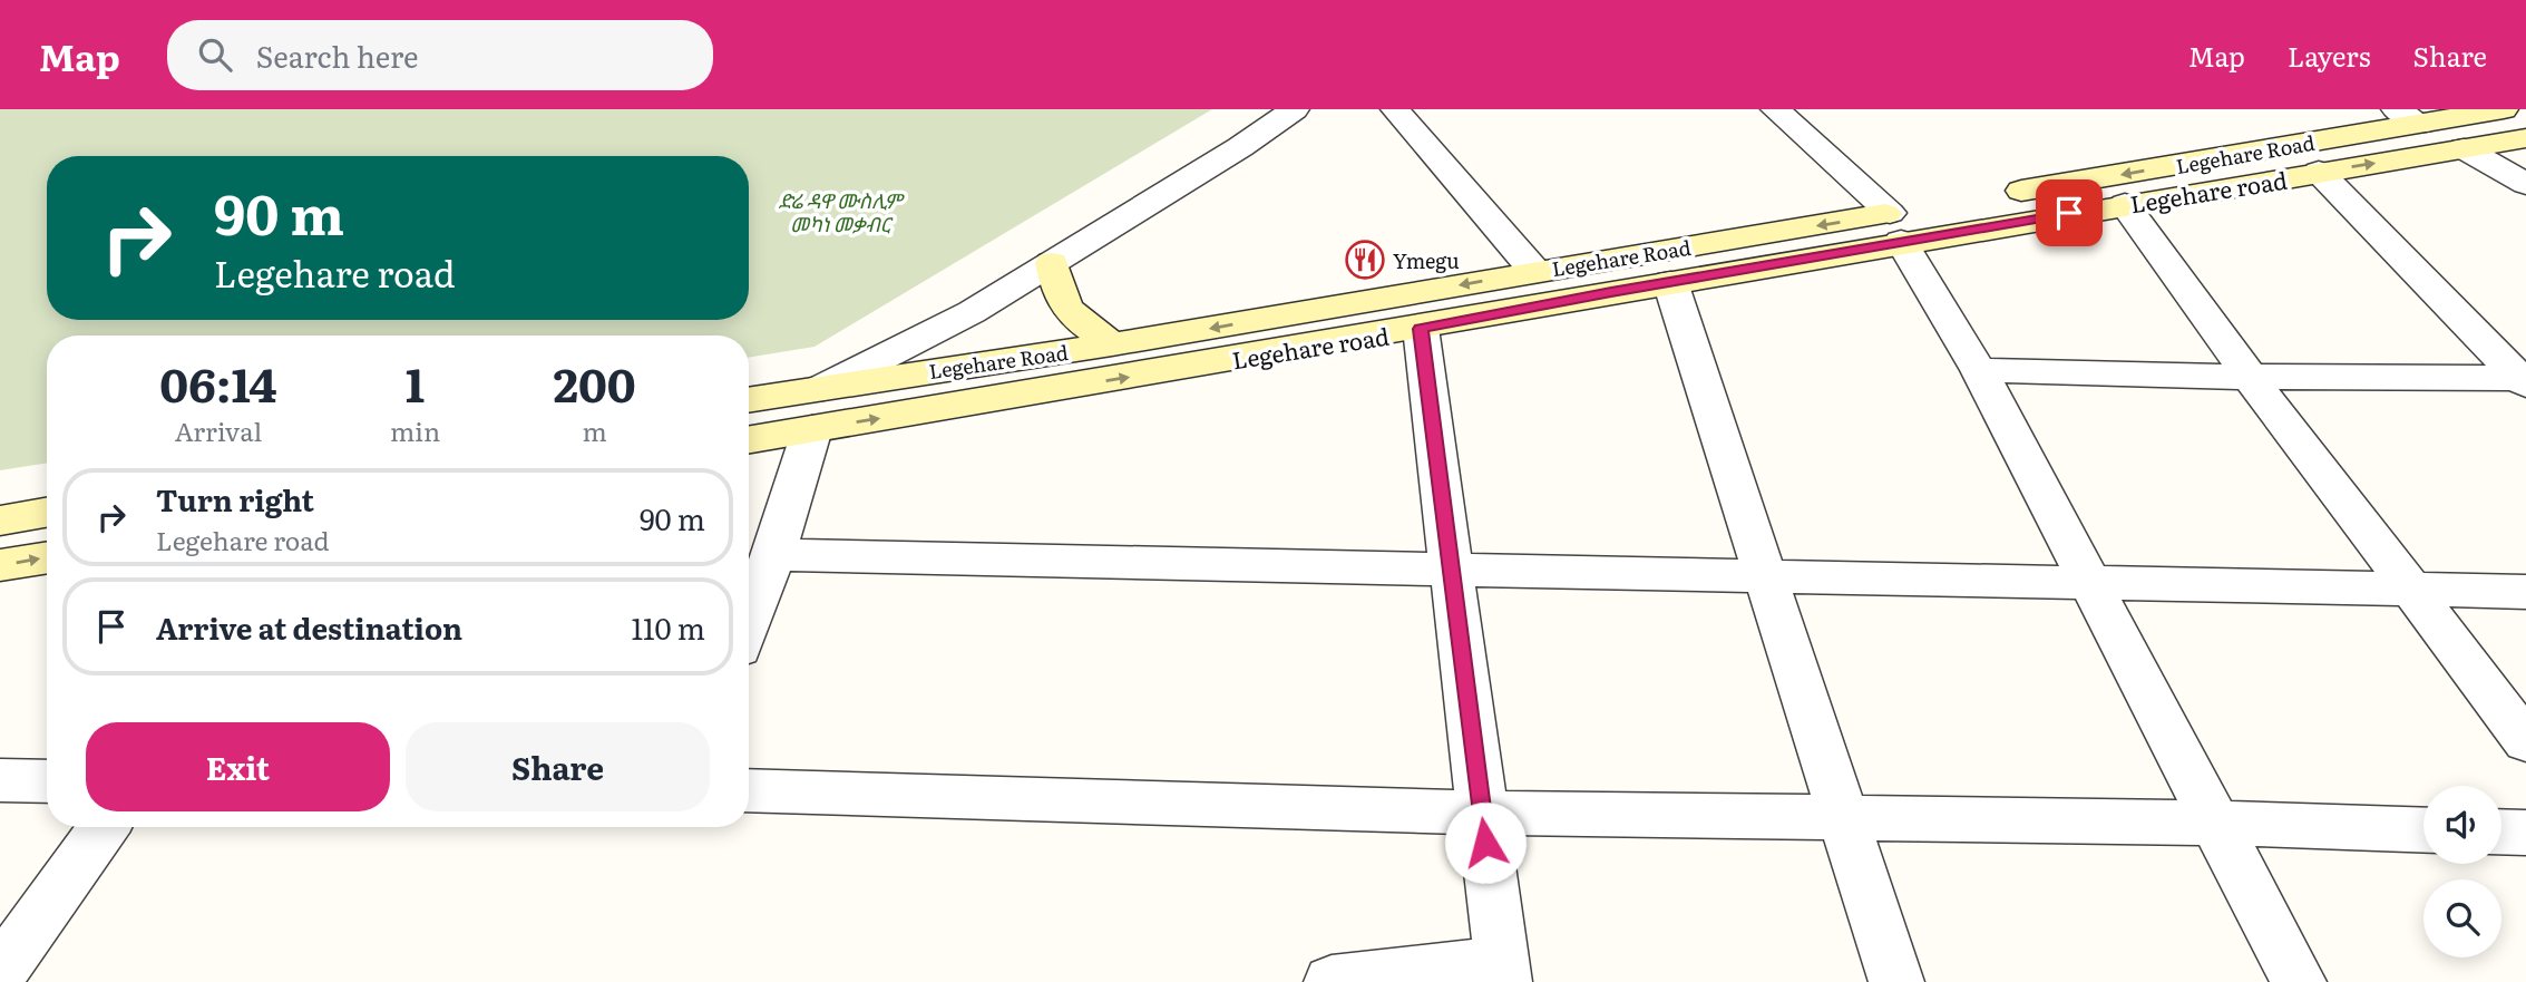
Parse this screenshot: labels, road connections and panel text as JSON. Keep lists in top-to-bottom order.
{
  "streets": {
    "main road": ["Legehare Road", "Legehare road"]
  },
  "crossings": [
    ["Legehare Road", "Legehare road"]
  ],
  "one_way": ["Legehare Road", "Legehare road"],
  "parks": ["ድሬ ዳዋ ሙስሊም መካነ መቃብር"],
  "places": {
    "restaurant": ["Ymegu"]
  },
  "page": {
    "header": "Map",
    "search": "Search here",
    "nav": ["Map", "Layers", "Share"],
    "turn": ["90 m", "Legehare road"],
    "eta": [
      "06:14",
      "Arrival",
      "1",
      "min",
      "200",
      "m"
    ],
    "list": [
      {
        "name": "Turn right",
        "note": "Legehare road",
        "value": "90 m"
      },
      {
        "name": "Arrive at destination",
        "value": "110 m"
      }
    ],
    "buttons": ["Exit", "Share"]
  }
}
